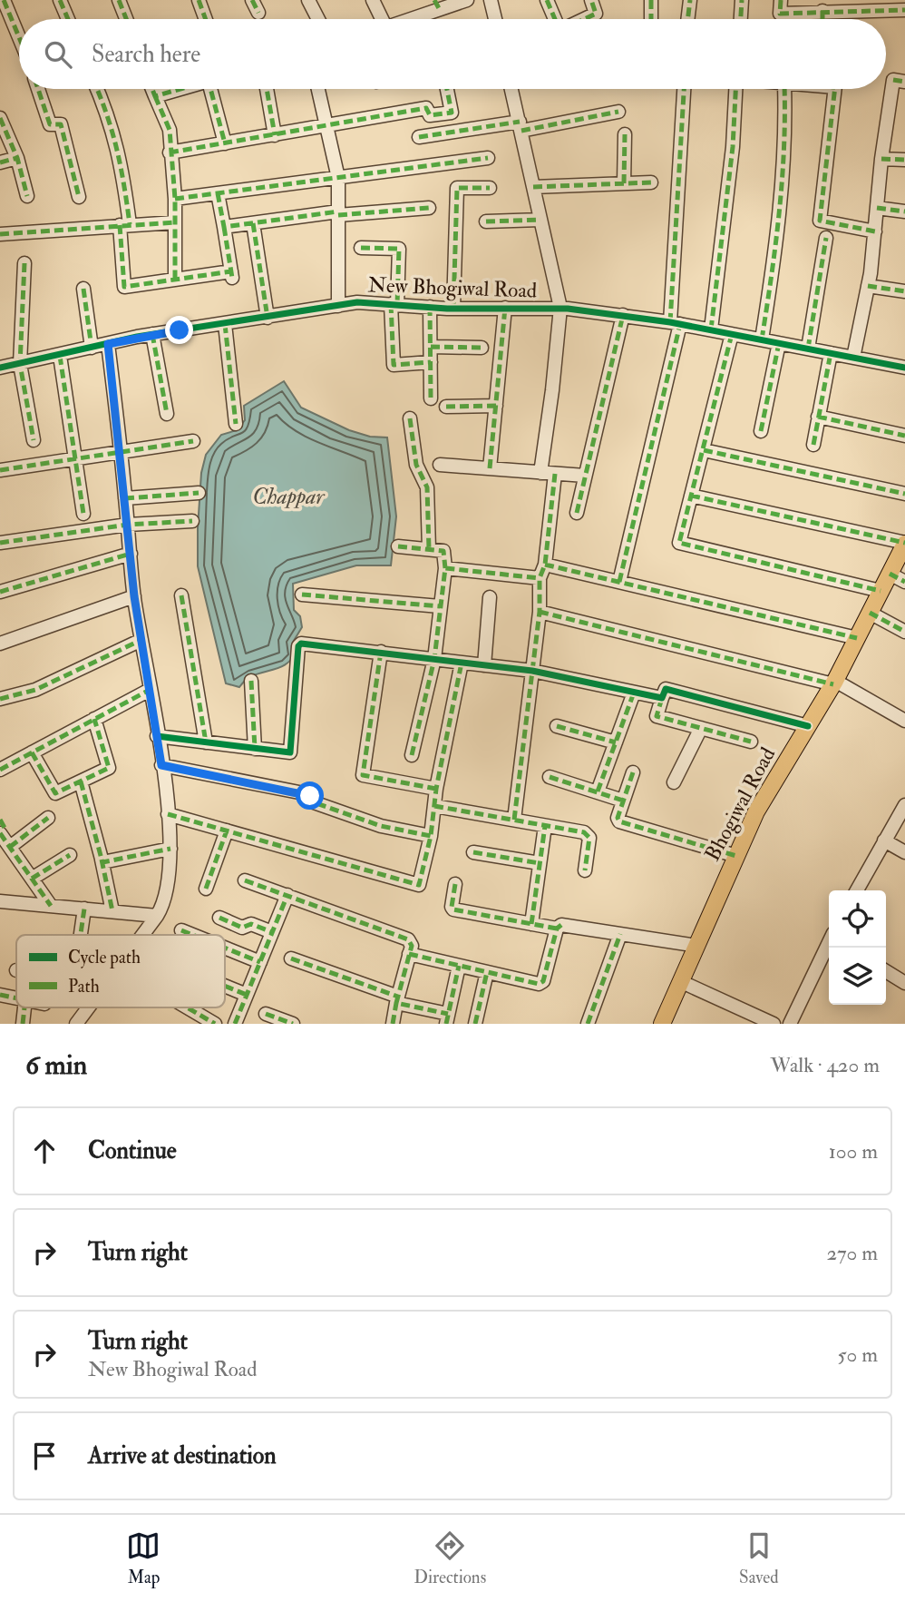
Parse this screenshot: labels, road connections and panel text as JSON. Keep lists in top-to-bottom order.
{
  "streets": {
    "main road": ["Bhogiwal Road"],
    "street": ["New Bhogiwal Road"]
  },
  "water": ["Chappar"],
  "legend": ["Cycle path", "Path"],
  "page": {
    "search": "Search here",
    "heading": ["6 min", "Walk · 420 m"],
    "list": [
      ["Continue", "100 m"],
      ["Turn right", "270 m"],
      ["Turn right", "New Bhogiwal Road", "50 m"],
      "Arrive at destination"
    ],
    "nav": ["Map", "Directions", "Saved"]
  }
}
